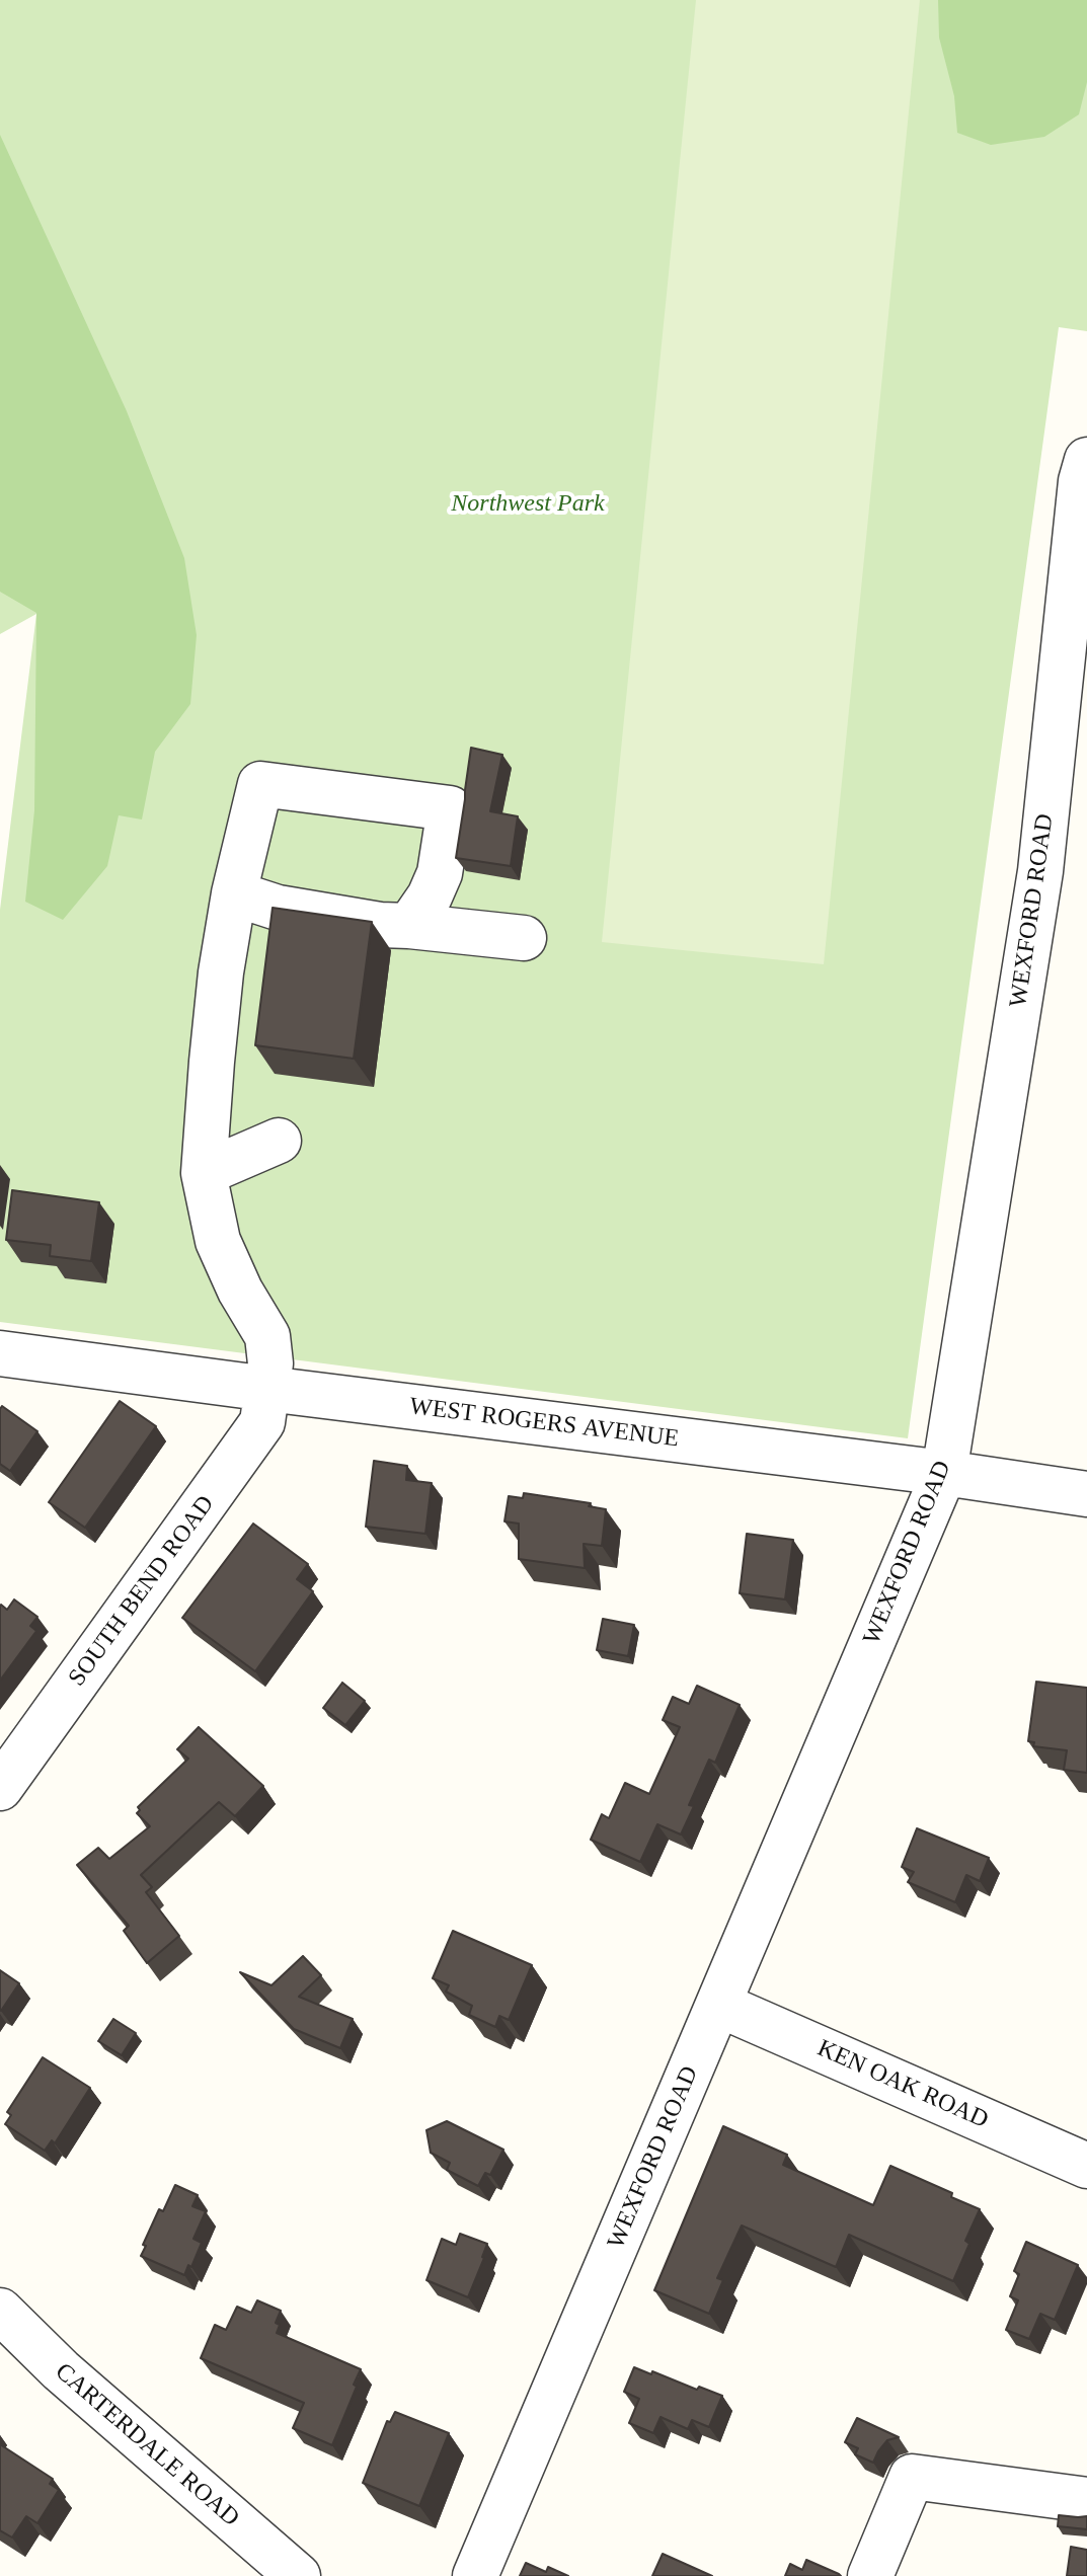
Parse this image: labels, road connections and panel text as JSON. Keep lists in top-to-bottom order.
{
  "streets": {
    "street": [
      "WEXFORD ROAD",
      "WEST ROGERS AVENUE",
      "SOUTH BEND ROAD",
      "KEN OAK ROAD",
      "CARTERDALE ROAD"
    ]
  },
  "crossings": [
    ["WEXFORD ROAD", "WEST ROGERS AVENUE"],
    ["WEXFORD ROAD", "KEN OAK ROAD"],
    ["WEST ROGERS AVENUE", "SOUTH BEND ROAD"]
  ],
  "parks": ["Northwest Park"]
}
